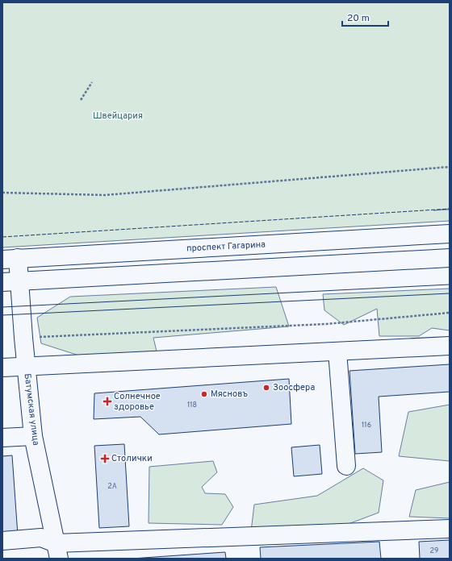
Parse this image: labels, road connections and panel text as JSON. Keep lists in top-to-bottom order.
{
  "streets": {
    "main road": ["проспект Гагарина", "Батумская улица"]
  },
  "crossings": [
    ["проспект Гагарина", "Батумская улица"]
  ],
  "parks": ["Швейцария"],
  "places": {
    "other": ["Зоосфера", "Мясновъ"],
    "health": ["Солнечное здоровье", "Столички"]
  },
  "house_numbers": [
    "118",
    "116",
    "2А",
    "29"
  ],
  "scale_bar": "20 m"
}
